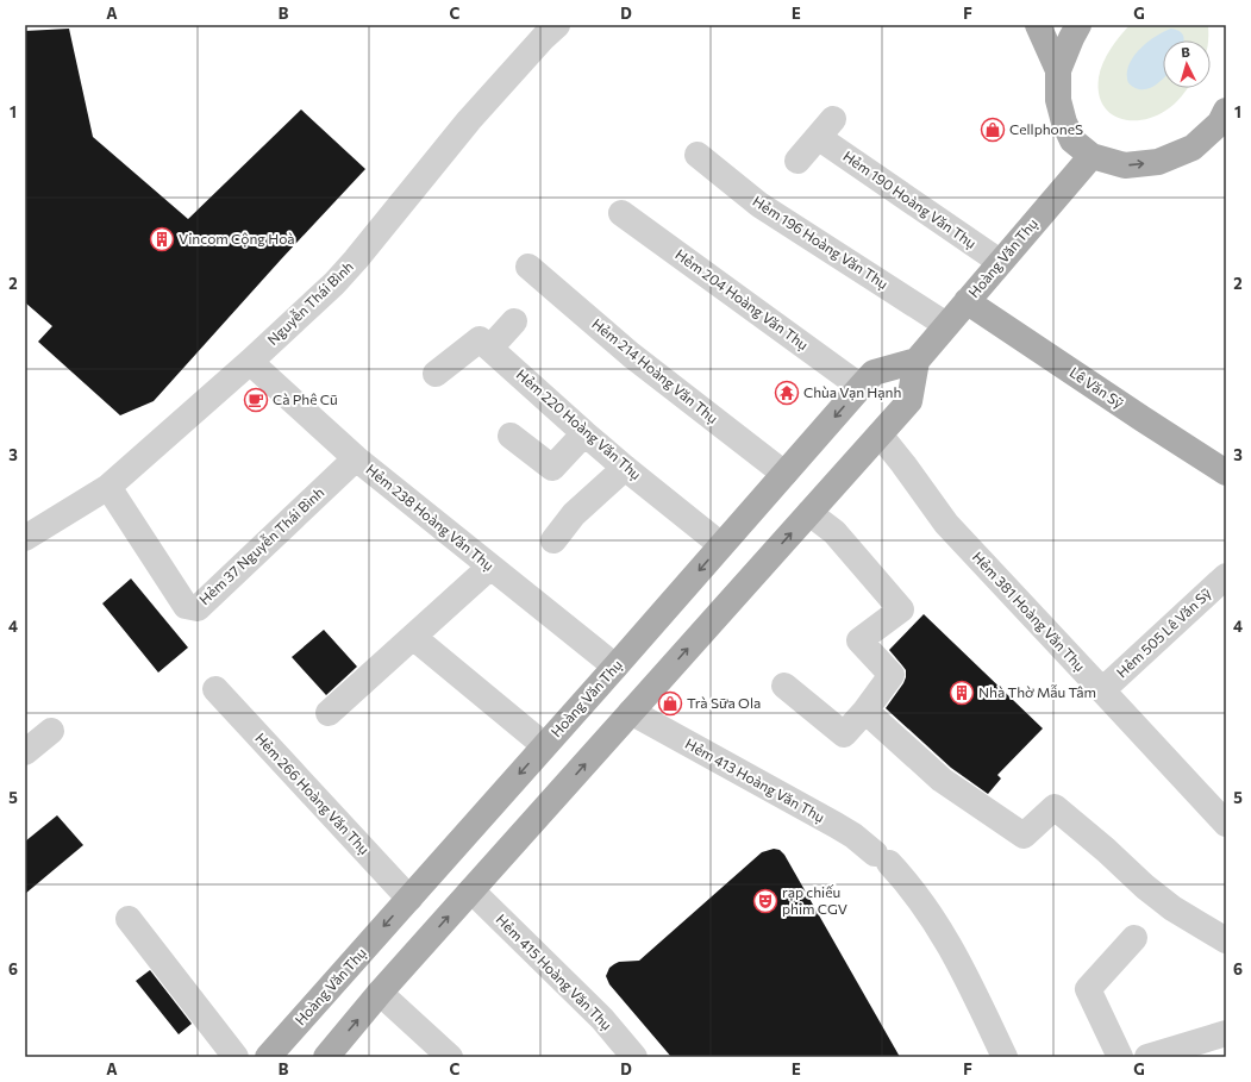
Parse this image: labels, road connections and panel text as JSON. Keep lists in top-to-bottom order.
{
  "streets": {
    "main road": ["Hoàng Văn Thụ", "Lê Văn Sỹ"],
    "street": [
      "Hẻm 190 Hoàng Văn Thụ",
      "Hẻm 196 Hoàng Văn Thụ",
      "Hẻm 204 Hoàng Văn Thụ",
      "Nguyễn Thái Bình",
      "Hẻm 214 Hoàng Văn Thụ",
      "Hẻm 220 Hoàng Văn Thụ",
      "Hẻm 238 Hoàng Văn Thụ",
      "Hẻm 37 Nguyễn Thái Bình",
      "Hẻm 381 Hoàng Văn Thụ",
      "Hẻm 505 Lê Văn Sỹ",
      "Hẻm 413 Hoàng Văn Thụ",
      "Hẻm 266 Hoàng Văn Thụ",
      "Hẻm 415 Hoàng Văn Thụ"
    ]
  },
  "crossings": [
    ["Hẻm 190 Hoàng Văn Thụ", "Hoàng Văn Thụ"],
    ["Hẻm 196 Hoàng Văn Thụ", "Hoàng Văn Thụ"],
    ["Hoàng Văn Thụ", "Hẻm 204 Hoàng Văn Thụ"],
    ["Hoàng Văn Thụ", "Hẻm 214 Hoàng Văn Thụ"],
    ["Hoàng Văn Thụ", "Lê Văn Sỹ"],
    ["Hoàng Văn Thụ", "Hẻm 220 Hoàng Văn Thụ"],
    ["Hoàng Văn Thụ", "Hẻm 238 Hoàng Văn Thụ"],
    ["Hoàng Văn Thụ", "Hẻm 381 Hoàng Văn Thụ"],
    ["Hoàng Văn Thụ", "Hẻm 413 Hoàng Văn Thụ"],
    ["Hoàng Văn Thụ", "Hẻm 266 Hoàng Văn Thụ"],
    ["Hoàng Văn Thụ", "Hẻm 415 Hoàng Văn Thụ"],
    ["Nguyễn Thái Bình", "Hẻm 238 Hoàng Văn Thụ"],
    ["Nguyễn Thái Bình", "Hẻm 37 Nguyễn Thái Bình"],
    ["Hẻm 238 Hoàng Văn Thụ", "Hẻm 37 Nguyễn Thái Bình"],
    ["Hẻm 381 Hoàng Văn Thụ", "Hẻm 505 Lê Văn Sỹ"]
  ],
  "places": {
    "shop": ["CellphoneS", "Trà Sữa Ola"],
    "building": ["Vincom Cộng Hoà", "Nhà Thờ Mẫu Tâm"],
    "temple": ["Chùa Vạn Hạnh"],
    "cafe": ["Cà Phê Cũ"],
    "theatre": ["rạp chiếu phim CGV"]
  },
  "north": "top",
  "grid": {
    "columns": [
      "A",
      "B",
      "C",
      "D",
      "E",
      "F",
      "G"
    ],
    "rows": [
      "1",
      "2",
      "3",
      "4",
      "5",
      "6"
    ]
  }
}
